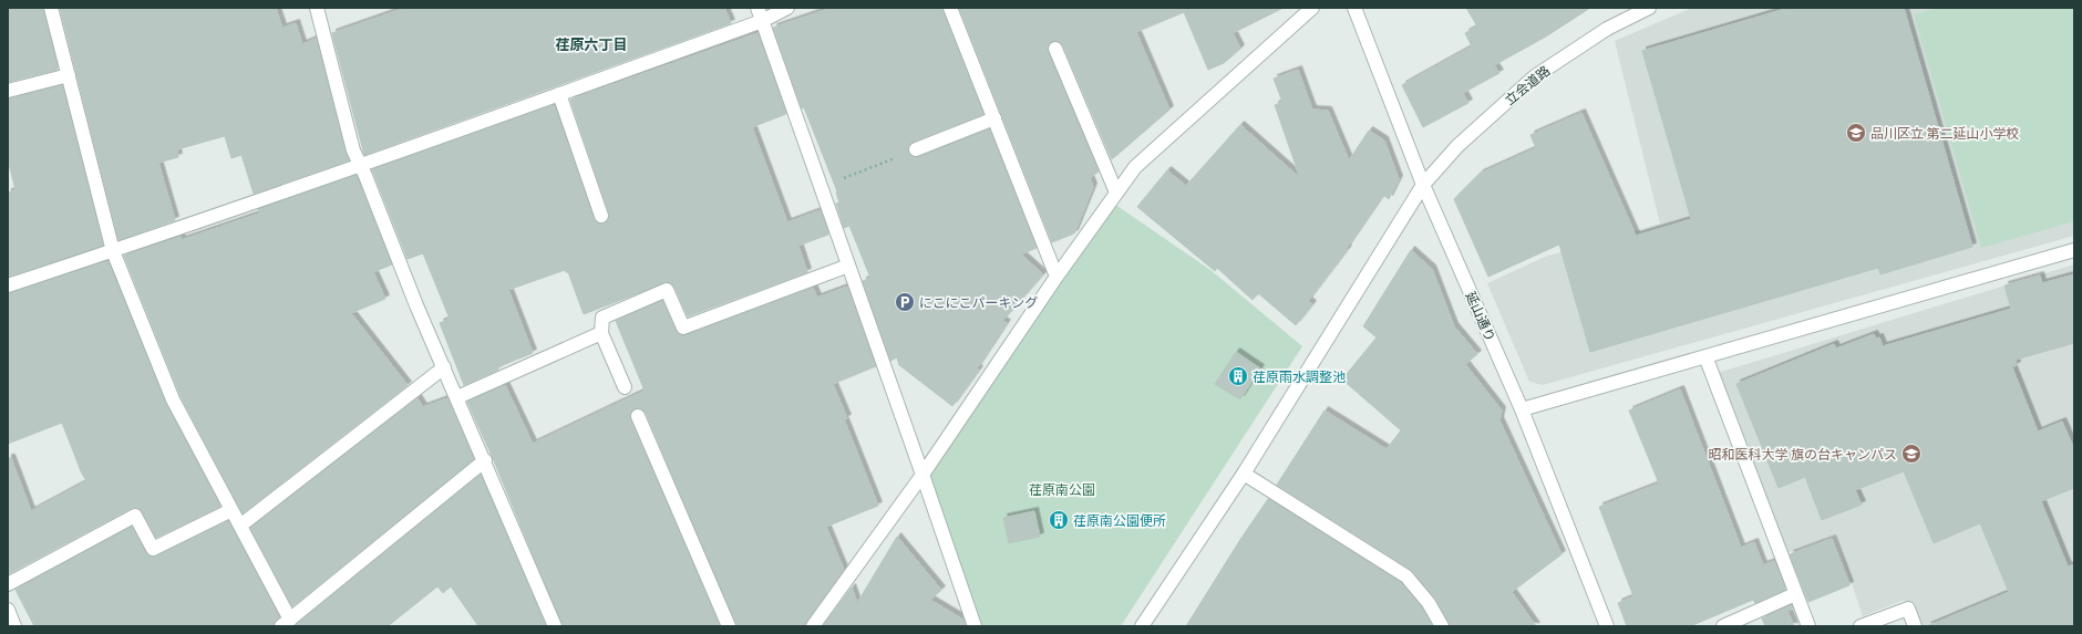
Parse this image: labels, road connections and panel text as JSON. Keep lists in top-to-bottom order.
{
  "streets": {
    "street": ["立会道路", "延山通り"]
  },
  "crossings": [
    ["立会道路", "延山通り"]
  ],
  "districts": ["荏原六丁目"],
  "parks": ["荏原南公園"],
  "places": {
    "school or university": ["品川区立 第二延山小学校", "昭和医科大学 旗の台キャンパス"],
    "parking": ["にこにこパーキング"],
    "building": ["荏原雨水調整池", "荏原南公園便所"]
  }
}
